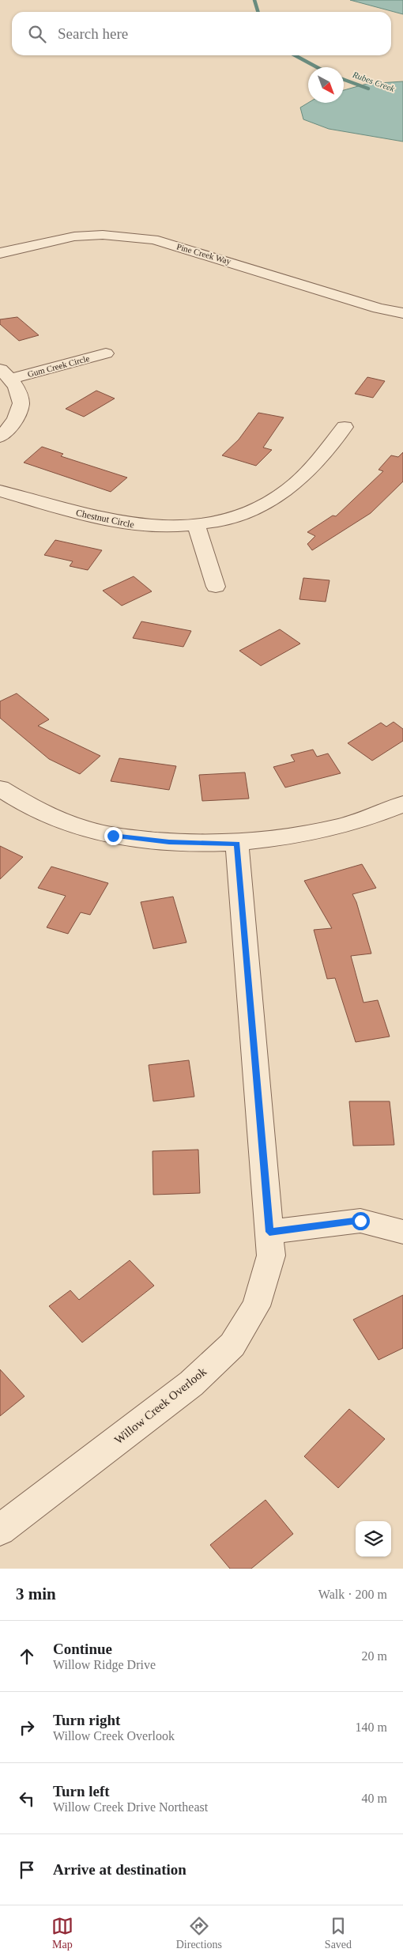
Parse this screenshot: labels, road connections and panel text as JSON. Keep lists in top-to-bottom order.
{
  "streets": {
    "street": [
      "Pine Creek Way",
      "Gum Creek Circle",
      "Chestnut Circle",
      "Willow Creek Overlook"
    ]
  },
  "water": ["Rubes Creek"],
  "north": "bottom right",
  "page": {
    "search": "Search here",
    "heading": ["3 min", "Walk · 200 m"],
    "list": [
      ["Continue", "Willow Ridge Drive", "20 m"],
      ["Turn right", "Willow Creek Overlook", "140 m"],
      ["Turn left", "Willow Creek Drive Northeast", "40 m"],
      "Arrive at destination"
    ],
    "nav": ["Map", "Directions", "Saved"]
  }
}
